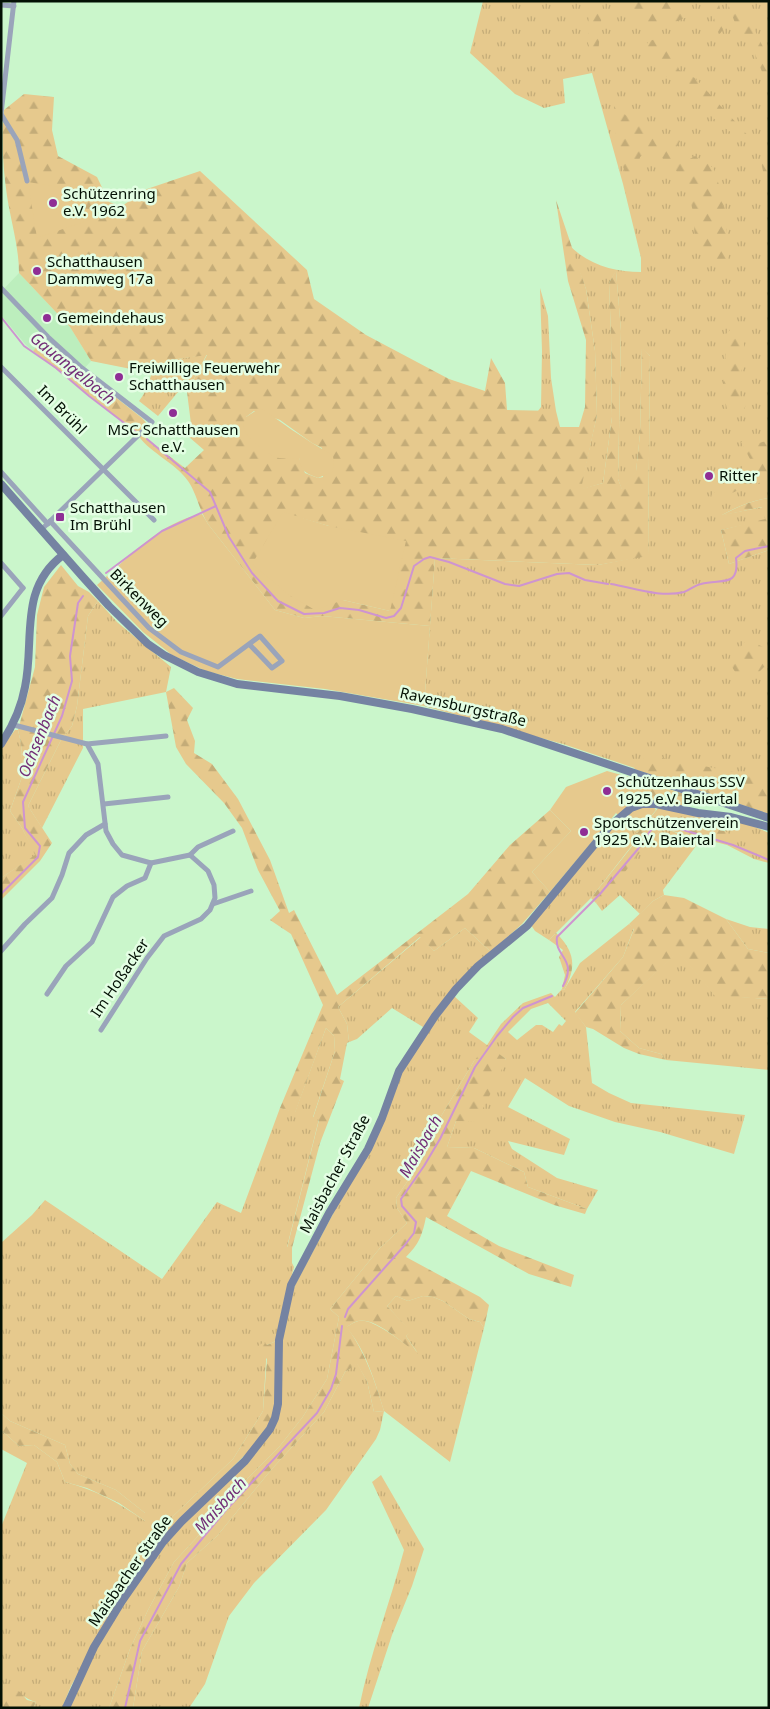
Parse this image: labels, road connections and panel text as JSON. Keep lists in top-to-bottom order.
{
  "streets": {
    "street": [
      "Im Brühl",
      "Birkenweg",
      "Ravensburgstraße",
      "Im Hoßacker",
      "Maisbacher Straße"
    ]
  },
  "water": ["Gauangelbach", "Ochsenbach", "Maisbach"],
  "places": {
    "other": [
      "Schützenring e.V. 1962",
      "Schatthausen Dammweg 17a",
      "Gemeindehaus",
      "Freiwillige Feuerwehr Schatthausen",
      "MSC Schatthausen e.V.",
      "Ritter",
      "Schützenhaus SSV 1925 e.V. Baiertal",
      "Sportschützenverein 1925 e.V. Baiertal"
    ],
    "transit": ["Schatthausen Im Brühl"]
  }
}
